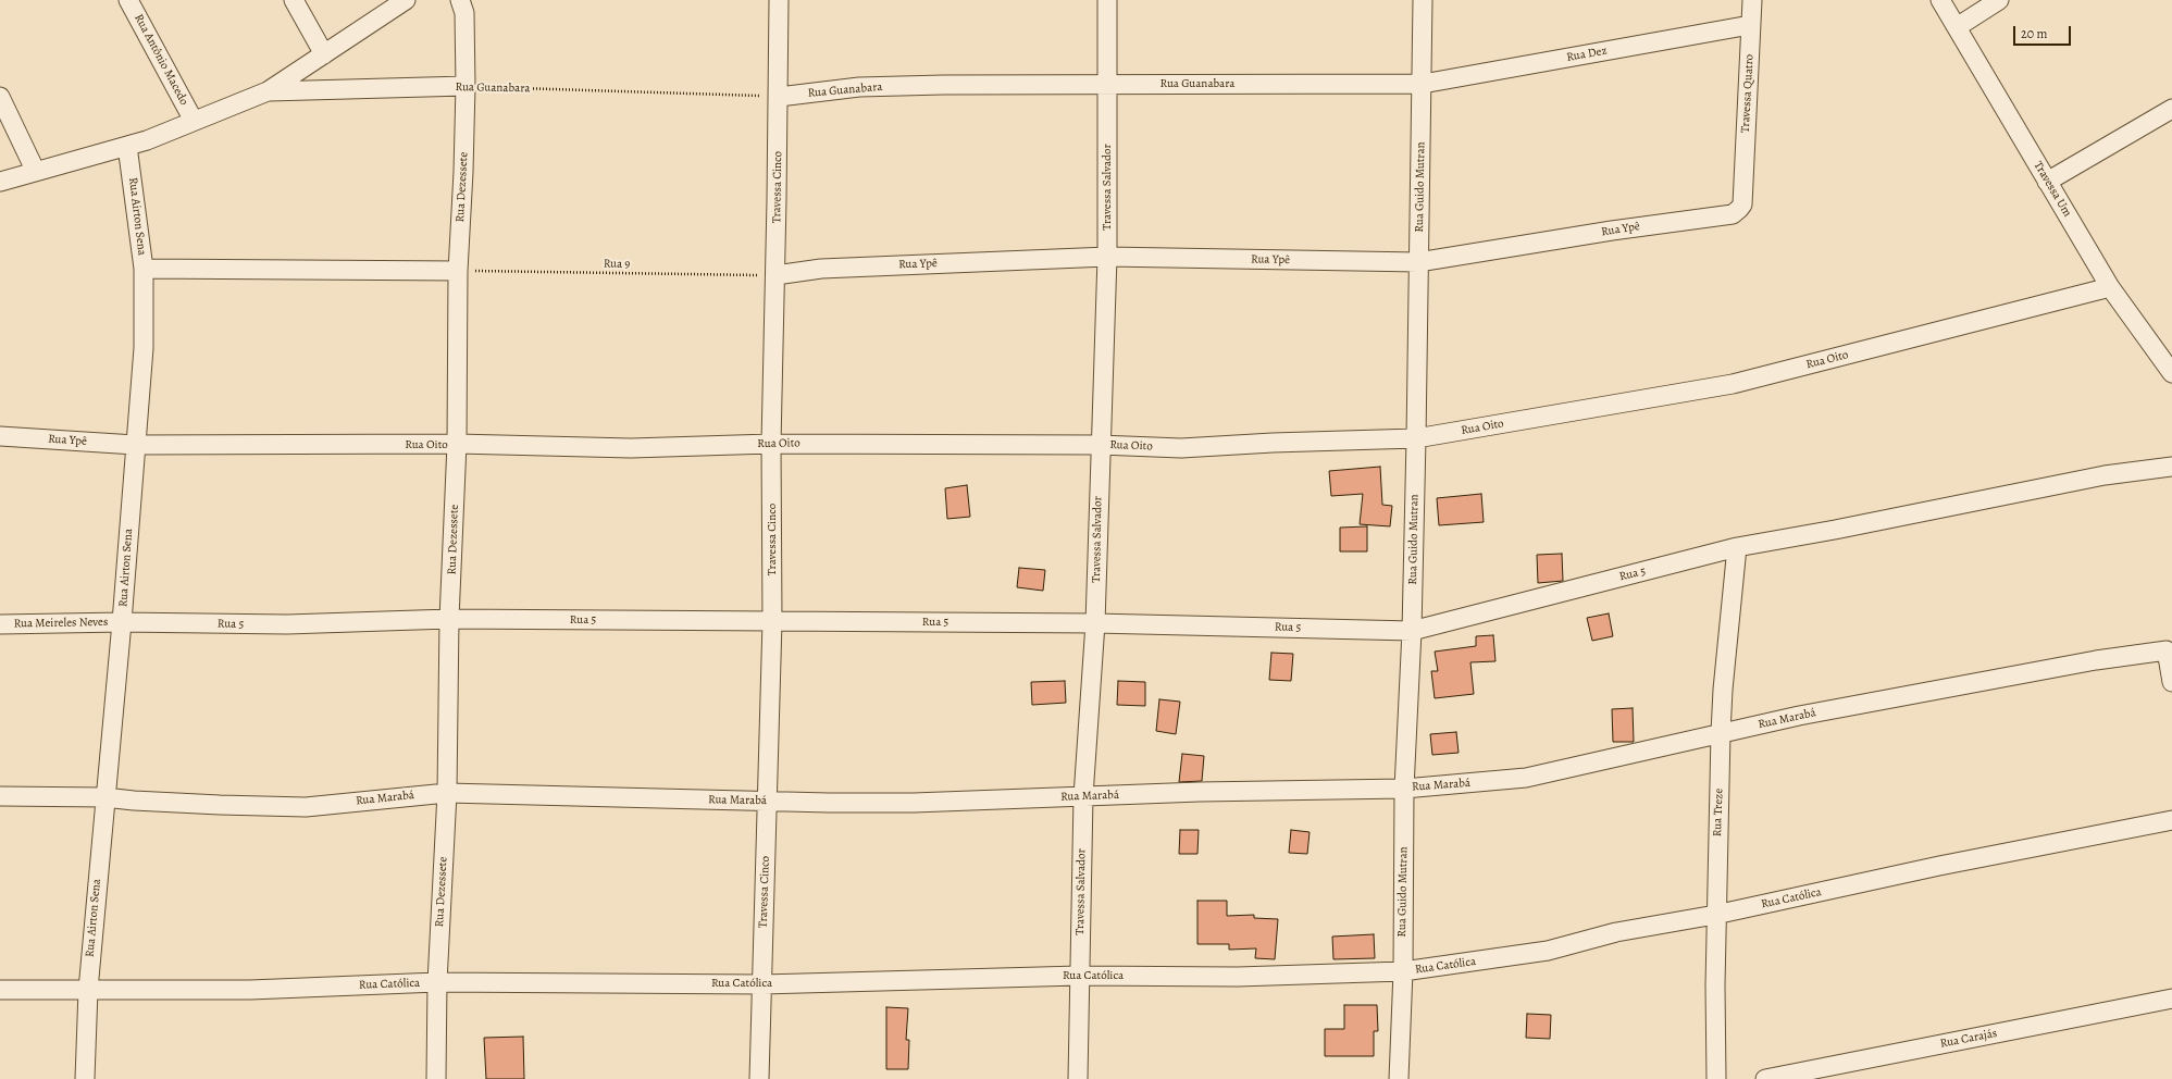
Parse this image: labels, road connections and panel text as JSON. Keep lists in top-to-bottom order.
{
  "streets": {
    "street": [
      "Rua Dez",
      "Rua Antônio Macedo",
      "Rua Guanabara",
      "Travessa Quatro",
      "Rua Dezessete",
      "Travessa Cinco",
      "Travessa Salvador",
      "Rua Guido Mutran",
      "Travessa Um",
      "Rua Airton Sena",
      "Rua Ypê",
      "Rua Oito",
      "Rua 5",
      "Rua Meireles Neves",
      "Rua Marabá",
      "Rua Treze",
      "Rua Católica",
      "Rua Carajás"
    ],
    "path": ["Rua 9"]
  },
  "crossings": [
    ["Rua Dez", "Rua Guanabara"],
    ["Rua Dez", "Travessa Quatro"],
    ["Rua Dez", "Rua Guido Mutran"],
    ["Rua Guanabara", "Rua Dezessete"],
    ["Rua Guanabara", "Travessa Cinco"],
    ["Rua Guanabara", "Travessa Salvador"],
    ["Rua Guanabara", "Rua Guido Mutran"],
    ["Travessa Quatro", "Rua Ypê"],
    ["Rua Dezessete", "Rua 9"],
    ["Rua Dezessete", "Rua Oito"],
    ["Rua Dezessete", "Rua 5"],
    ["Rua Dezessete", "Rua Marabá"],
    ["Rua Dezessete", "Rua Católica"],
    ["Travessa Cinco", "Rua Ypê"],
    ["Travessa Cinco", "Rua 9"],
    ["Travessa Cinco", "Rua Oito"],
    ["Travessa Cinco", "Rua 5"],
    ["Travessa Cinco", "Rua Marabá"],
    ["Travessa Cinco", "Rua Católica"],
    ["Travessa Salvador", "Rua Ypê"],
    ["Travessa Salvador", "Rua Oito"],
    ["Travessa Salvador", "Rua 5"],
    ["Travessa Salvador", "Rua Marabá"],
    ["Travessa Salvador", "Rua Católica"],
    ["Rua Guido Mutran", "Rua Ypê"],
    ["Rua Guido Mutran", "Rua Oito"],
    ["Rua Guido Mutran", "Rua 5"],
    ["Rua Guido Mutran", "Rua Marabá"],
    ["Rua Guido Mutran", "Rua Católica"],
    ["Travessa Um", "Rua Oito"],
    ["Rua Airton Sena", "Rua Ypê"],
    ["Rua Airton Sena", "Rua Oito"],
    ["Rua Airton Sena", "Rua 5"],
    ["Rua Airton Sena", "Rua Meireles Neves"],
    ["Rua Airton Sena", "Rua Marabá"],
    ["Rua Airton Sena", "Rua Católica"],
    ["Rua Ypê", "Rua 9"],
    ["Rua Ypê", "Rua Oito"],
    ["Rua 5", "Rua Meireles Neves"],
    ["Rua 5", "Rua Treze"],
    ["Rua Marabá", "Rua Treze"],
    ["Rua Treze", "Rua Católica"]
  ],
  "scale_bar": "20 m"
}
